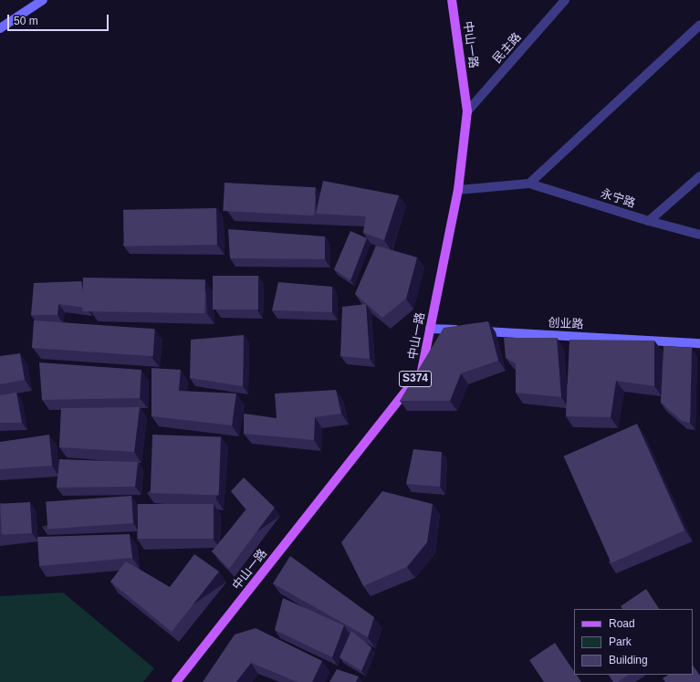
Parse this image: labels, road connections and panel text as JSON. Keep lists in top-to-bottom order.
{
  "streets": {
    "main road": ["中山一路", "S374"],
    "street": ["民主路", "永宁路", "创业路"]
  },
  "crossings": [
    ["中山一路", "民主路"]
  ],
  "legend": ["Road", "Park", "Building"],
  "scale_bar": "50 m"
}
